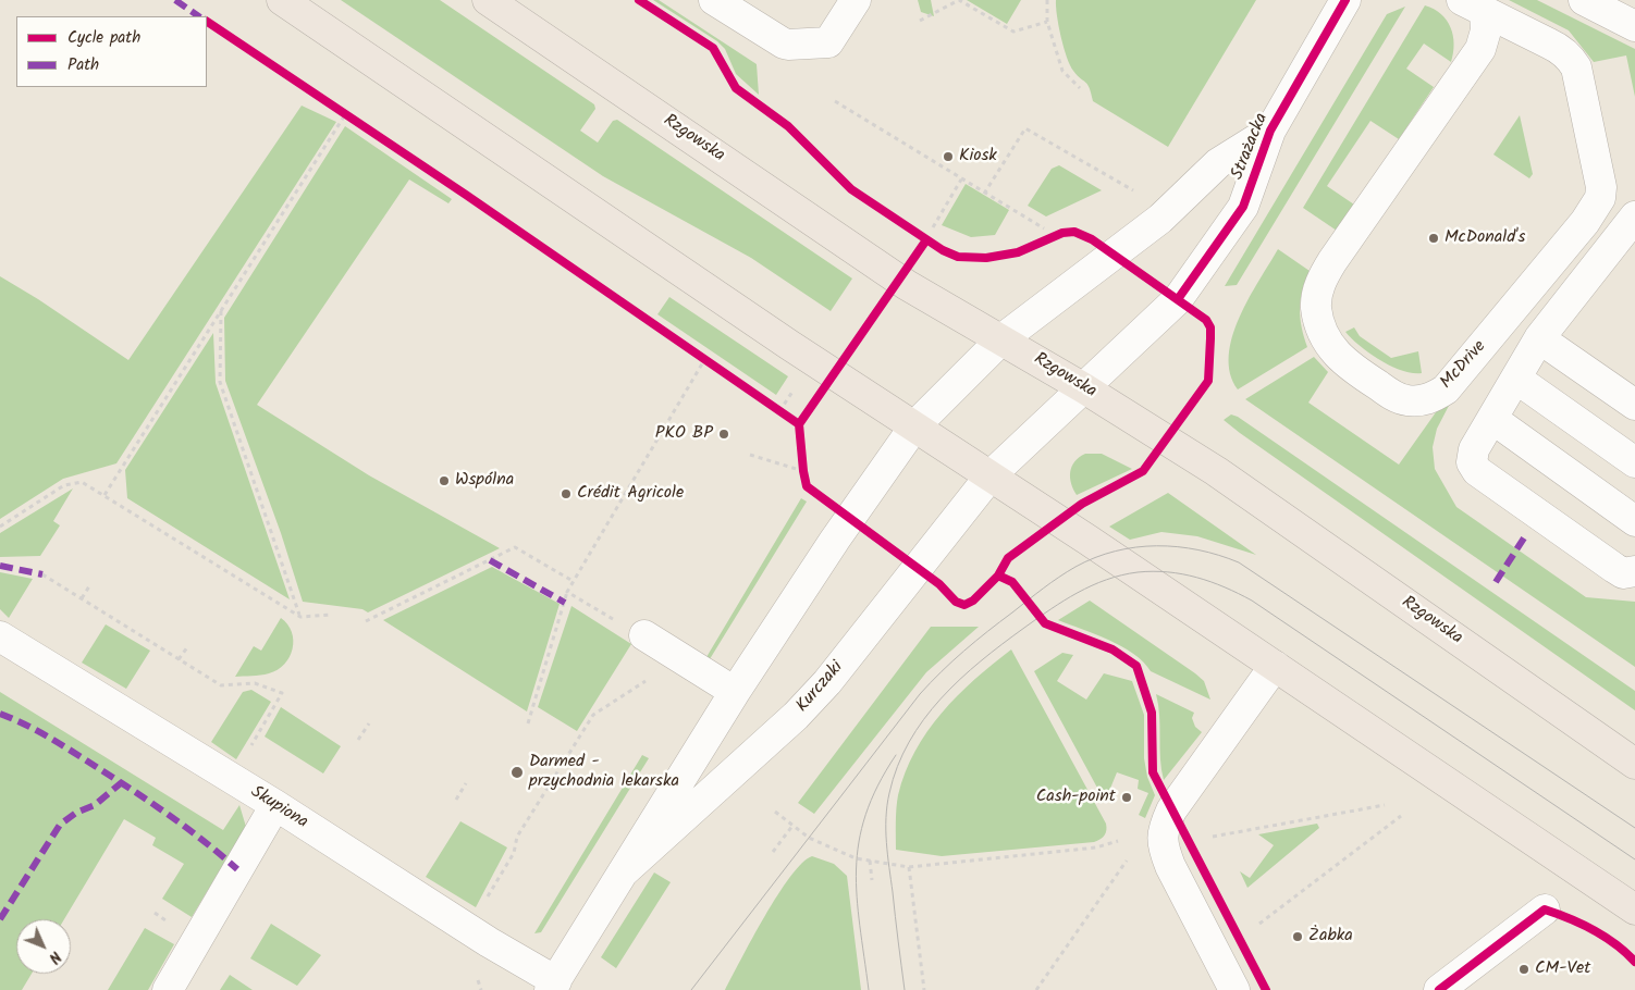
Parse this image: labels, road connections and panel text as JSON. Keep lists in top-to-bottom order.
{
  "streets": {
    "main road": ["Rzgowska"],
    "street": [
      "Strażacka",
      "McDrive",
      "Kurczaki",
      "Skupiona"
    ]
  },
  "crossings": [
    ["Rzgowska", "Strażacka"],
    ["Strażacka", "Kurczaki"],
    ["Kurczaki", "Skupiona"]
  ],
  "places": [
    "Kiosk",
    "McDonald's",
    "PKO BP",
    "Wspólna",
    "Crédit Agricole",
    "Darmed - przychodnia lekarska",
    "Cash-point",
    "Żabka",
    "CM-Vet"
  ],
  "legend": ["Cycle path", "Path"],
  "north": "bottom right"
}
